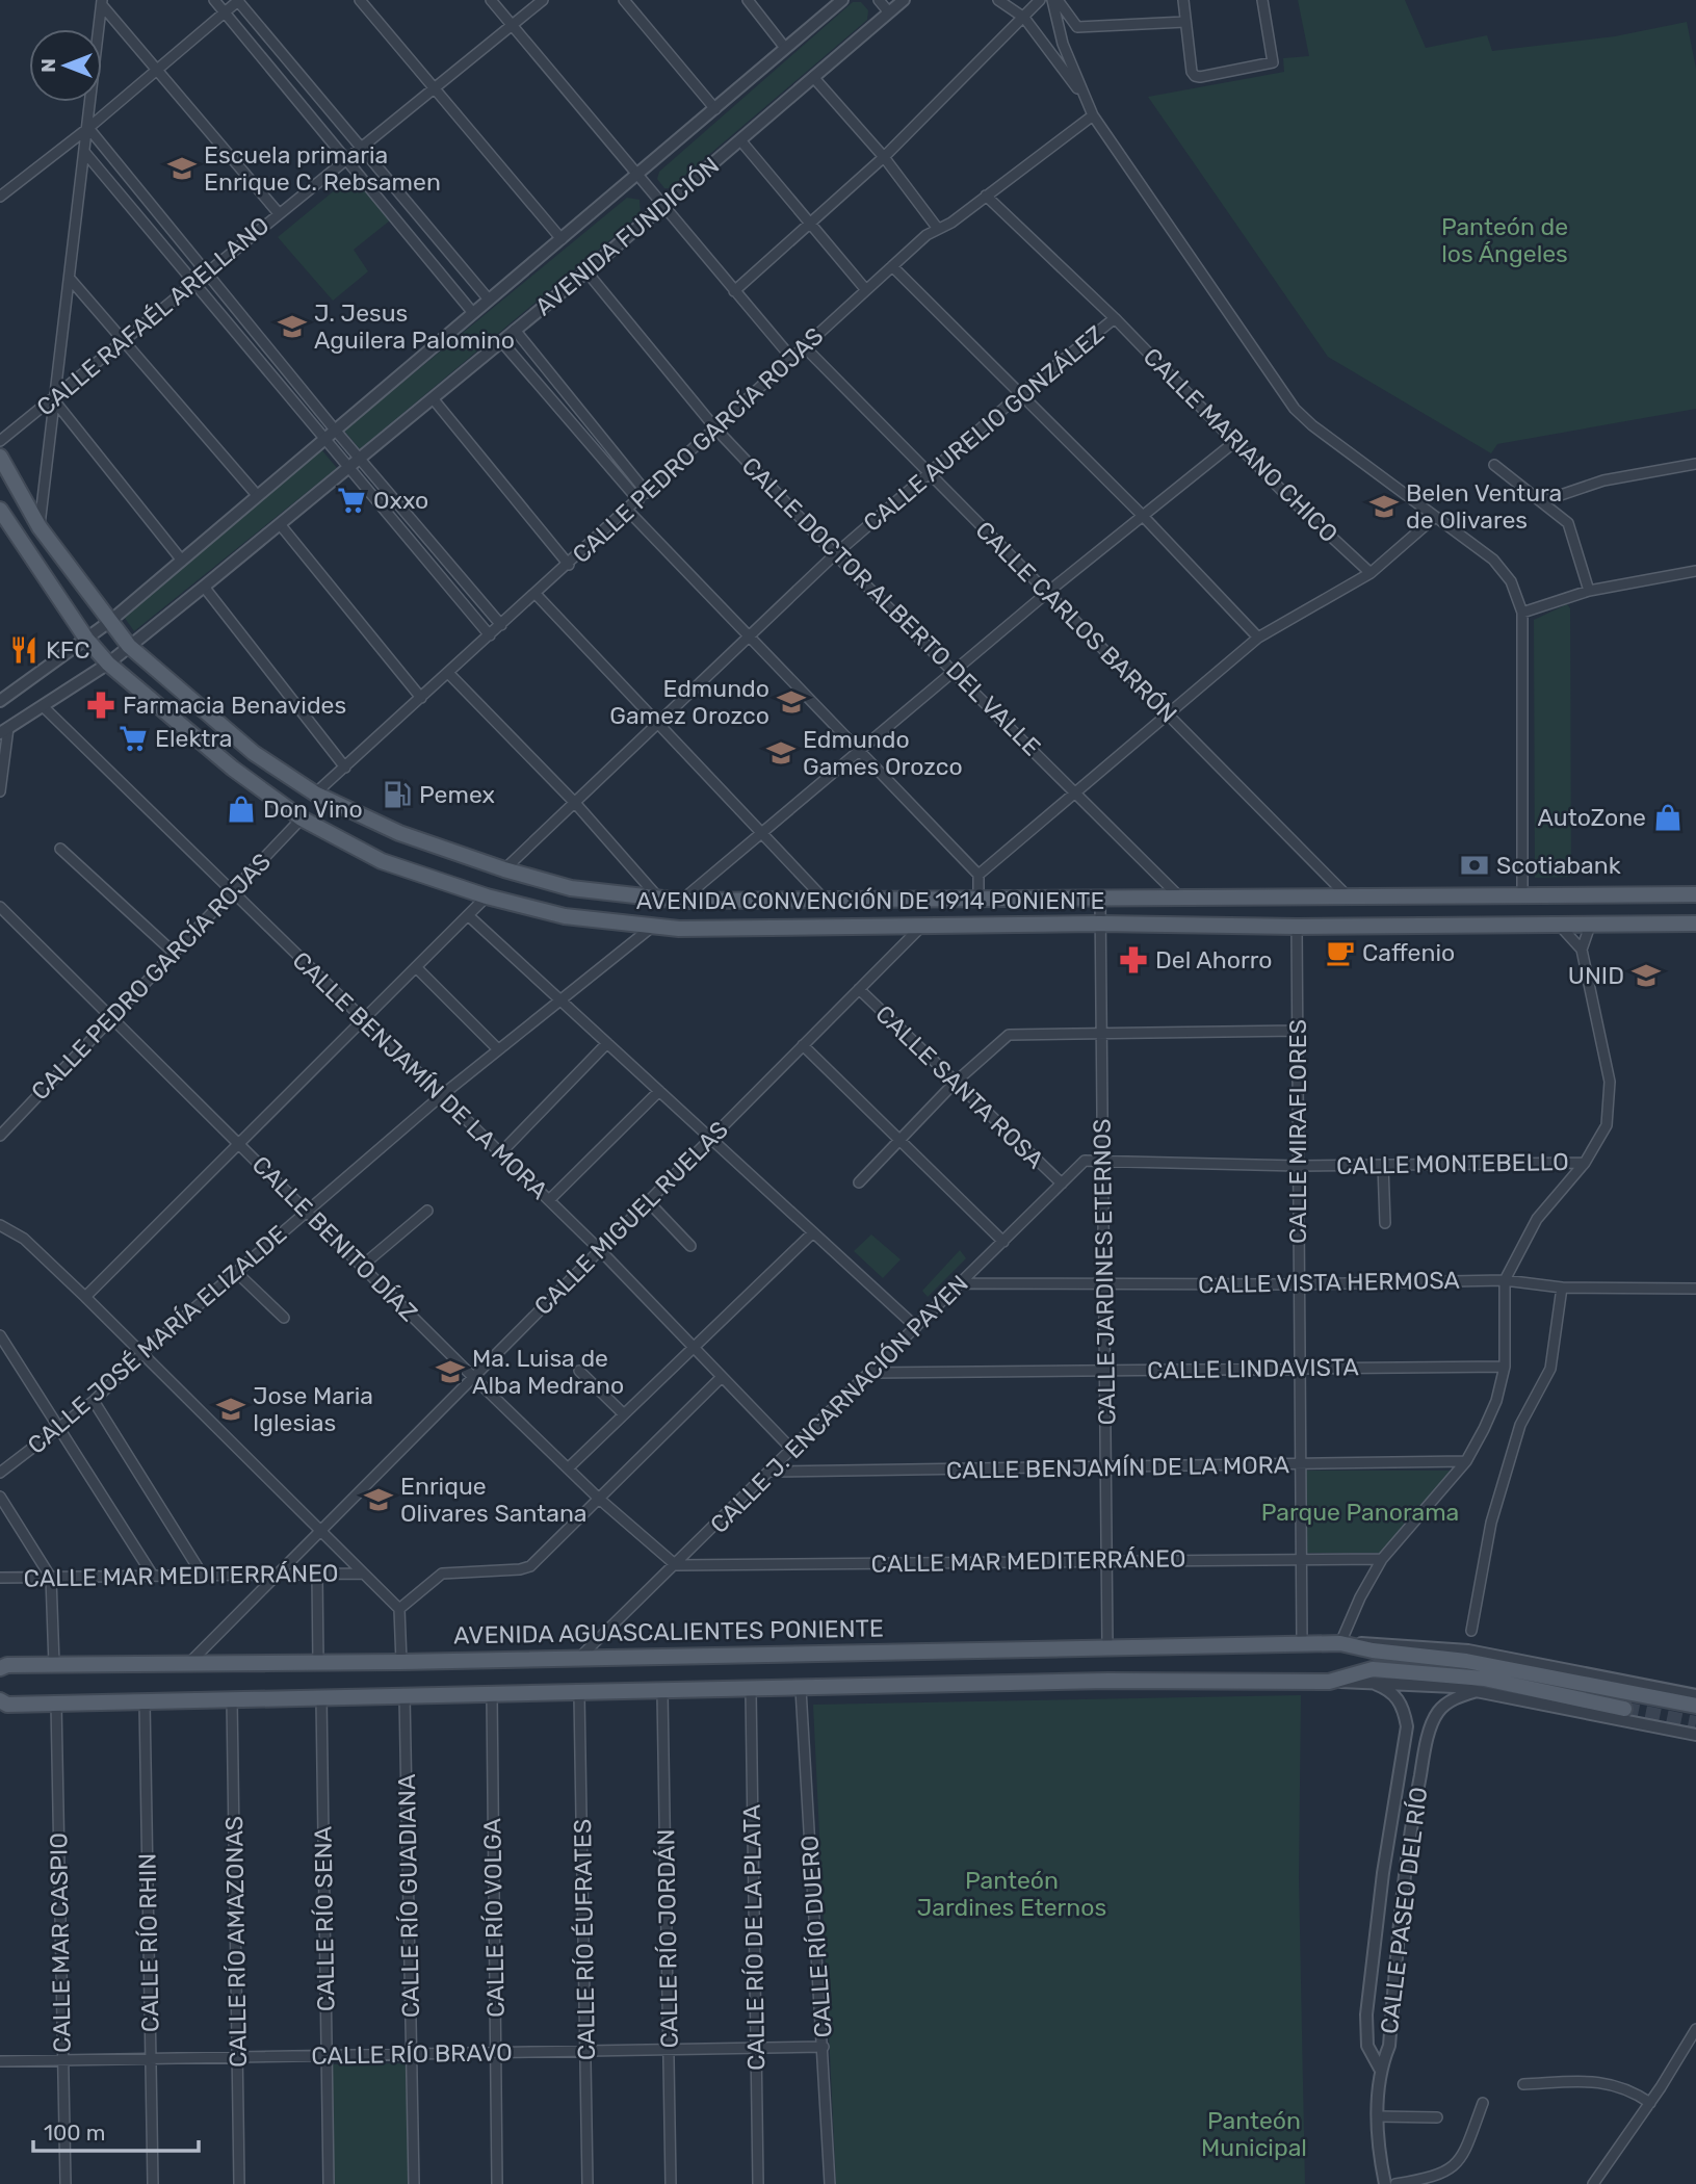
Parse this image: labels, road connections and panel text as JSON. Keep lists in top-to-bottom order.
{
  "streets": {
    "main road": ["AVENIDA CONVENCIÓN DE 1914 PONIENTE", "AVENIDA AGUASCALIENTES PONIENTE"],
    "street": [
      "AVENIDA FUNDICIÓN",
      "CALLE RAFAÉL ARELLANO",
      "CALLE AURELIO GONZÁLEZ",
      "CALLE PEDRO GARCÍA ROJAS",
      "CALLE MARIANO CHICO",
      "CALLE DOCTOR ALBERTO DEL VALLE",
      "CALLE CARLOS BARRÓN",
      "CALLE BENJAMÍN DE LA MORA",
      "CALLE SANTA ROSA",
      "CALLE MIRAFLORES",
      "CALLE MONTEBELLO",
      "CALLE MIGUEL RUELAS",
      "CALLE BENITO DÍAZ",
      "CALLE JARDINES ETERNOS",
      "CALLE VISTA HERMOSA",
      "CALLE JOSÉ MARÍA ELIZALDE",
      "CALLE LINDAVISTA",
      "CALLE J. ENCARNACIÓN PAYEN",
      "CALLE MAR MEDITERRÁNEO",
      "CALLE RÍO GUADIANA",
      "CALLE PASEO DEL RÍO",
      "CALLE RÍO VOLGA",
      "CALLE RÍO SENA",
      "CALLE RÍO DUERO",
      "CALLE RÍO DE LA PLATA",
      "CALLE RÍO JORDÁN",
      "CALLE RÍO ÉUFRATES",
      "CALLE RÍO AMAZONAS",
      "CALLE MAR CASPIO",
      "CALLE RÍO RHIN",
      "CALLE RÍO BRAVO"
    ]
  },
  "crossings": [
    ["AVENIDA FUNDICIÓN", "CALLE DOCTOR ALBERTO DEL VALLE"],
    ["AVENIDA FUNDICIÓN", "AVENIDA CONVENCIÓN DE 1914 PONIENTE"],
    ["AVENIDA FUNDICIÓN", "CALLE BENJAMÍN DE LA MORA"],
    ["CALLE AURELIO GONZÁLEZ", "CALLE MARIANO CHICO"],
    ["CALLE AURELIO GONZÁLEZ", "CALLE DOCTOR ALBERTO DEL VALLE"],
    ["CALLE AURELIO GONZÁLEZ", "CALLE CARLOS BARRÓN"],
    ["CALLE AURELIO GONZÁLEZ", "AVENIDA CONVENCIÓN DE 1914 PONIENTE"],
    ["CALLE PEDRO GARCÍA ROJAS", "CALLE MARIANO CHICO"],
    ["CALLE PEDRO GARCÍA ROJAS", "CALLE DOCTOR ALBERTO DEL VALLE"],
    ["CALLE PEDRO GARCÍA ROJAS", "CALLE CARLOS BARRÓN"],
    ["CALLE PEDRO GARCÍA ROJAS", "AVENIDA CONVENCIÓN DE 1914 PONIENTE"],
    ["CALLE PEDRO GARCÍA ROJAS", "CALLE BENJAMÍN DE LA MORA"],
    ["CALLE PEDRO GARCÍA ROJAS", "CALLE BENITO DÍAZ"],
    ["CALLE DOCTOR ALBERTO DEL VALLE", "AVENIDA CONVENCIÓN DE 1914 PONIENTE"],
    ["CALLE CARLOS BARRÓN", "AVENIDA CONVENCIÓN DE 1914 PONIENTE"],
    ["AVENIDA CONVENCIÓN DE 1914 PONIENTE", "CALLE MIRAFLORES"],
    ["AVENIDA CONVENCIÓN DE 1914 PONIENTE", "CALLE MIGUEL RUELAS"],
    ["AVENIDA CONVENCIÓN DE 1914 PONIENTE", "CALLE JARDINES ETERNOS"],
    ["AVENIDA CONVENCIÓN DE 1914 PONIENTE", "CALLE JOSÉ MARÍA ELIZALDE"],
    ["CALLE BENJAMÍN DE LA MORA", "CALLE MIRAFLORES"],
    ["CALLE BENJAMÍN DE LA MORA", "CALLE MIGUEL RUELAS"],
    ["CALLE BENJAMÍN DE LA MORA", "CALLE JARDINES ETERNOS"],
    ["CALLE BENJAMÍN DE LA MORA", "CALLE JOSÉ MARÍA ELIZALDE"],
    ["CALLE BENJAMÍN DE LA MORA", "CALLE J. ENCARNACIÓN PAYEN"],
    ["CALLE SANTA ROSA", "CALLE MIGUEL RUELAS"],
    ["CALLE SANTA ROSA", "CALLE J. ENCARNACIÓN PAYEN"],
    ["CALLE MIRAFLORES", "CALLE MONTEBELLO"],
    ["CALLE MIRAFLORES", "CALLE VISTA HERMOSA"],
    ["CALLE MIRAFLORES", "CALLE LINDAVISTA"],
    ["CALLE MIRAFLORES", "CALLE MAR MEDITERRÁNEO"],
    ["CALLE MIRAFLORES", "AVENIDA AGUASCALIENTES PONIENTE"],
    ["CALLE MONTEBELLO", "CALLE JARDINES ETERNOS"],
    ["CALLE MONTEBELLO", "CALLE J. ENCARNACIÓN PAYEN"],
    ["CALLE MIGUEL RUELAS", "CALLE BENITO DÍAZ"],
    ["CALLE MIGUEL RUELAS", "CALLE MAR MEDITERRÁNEO"],
    ["CALLE MIGUEL RUELAS", "AVENIDA AGUASCALIENTES PONIENTE"],
    ["CALLE BENITO DÍAZ", "CALLE JOSÉ MARÍA ELIZALDE"],
    ["CALLE BENITO DÍAZ", "CALLE J. ENCARNACIÓN PAYEN"],
    ["CALLE BENITO DÍAZ", "CALLE MAR MEDITERRÁNEO"],
    ["CALLE JARDINES ETERNOS", "CALLE VISTA HERMOSA"],
    ["CALLE JARDINES ETERNOS", "CALLE LINDAVISTA"],
    ["CALLE JARDINES ETERNOS", "CALLE J. ENCARNACIÓN PAYEN"],
    ["CALLE JARDINES ETERNOS", "CALLE MAR MEDITERRÁNEO"],
    ["CALLE JARDINES ETERNOS", "AVENIDA AGUASCALIENTES PONIENTE"],
    ["CALLE VISTA HERMOSA", "CALLE J. ENCARNACIÓN PAYEN"],
    ["CALLE LINDAVISTA", "CALLE J. ENCARNACIÓN PAYEN"],
    ["CALLE J. ENCARNACIÓN PAYEN", "CALLE MAR MEDITERRÁNEO"],
    ["CALLE J. ENCARNACIÓN PAYEN", "AVENIDA AGUASCALIENTES PONIENTE"],
    ["CALLE RÍO GUADIANA", "CALLE RÍO BRAVO"],
    ["CALLE RÍO VOLGA", "CALLE RÍO BRAVO"],
    ["CALLE RÍO SENA", "CALLE RÍO BRAVO"],
    ["CALLE RÍO DUERO", "CALLE RÍO BRAVO"],
    ["CALLE RÍO DE LA PLATA", "CALLE RÍO BRAVO"],
    ["CALLE RÍO JORDÁN", "CALLE RÍO BRAVO"],
    ["CALLE RÍO ÉUFRATES", "CALLE RÍO BRAVO"],
    ["CALLE RÍO AMAZONAS", "CALLE RÍO BRAVO"],
    ["CALLE MAR CASPIO", "CALLE RÍO BRAVO"],
    ["CALLE RÍO RHIN", "CALLE RÍO BRAVO"]
  ],
  "parks": [
    "Panteón de los Ángeles",
    "Parque Panorama",
    "Panteón Jardines Eternos",
    "Panteón Municipal"
  ],
  "places": {
    "school or university": [
      "Escuela primaria Enrique C. Rebsamen",
      "J. Jesus Aguilera Palomino",
      "Belen Ventura de Olivares",
      "Edmundo Gamez Orozco",
      "Edmundo Games Orozco",
      "UNID",
      "Ma. Luisa de Alba Medrano",
      "Jose Maria Iglesias",
      "Enrique Olivares Santana"
    ],
    "supermarket": ["Oxxo", "Elektra"],
    "restaurant": ["KFC"],
    "pharmacy": ["Farmacia Benavides", "Del Ahorro"],
    "fuel station": ["Pemex"],
    "shop": ["Don Vino", "AutoZone"],
    "bank": ["Scotiabank"],
    "cafe": ["Caffenio"]
  },
  "scale_bar": "100 m",
  "north": "left"
}
